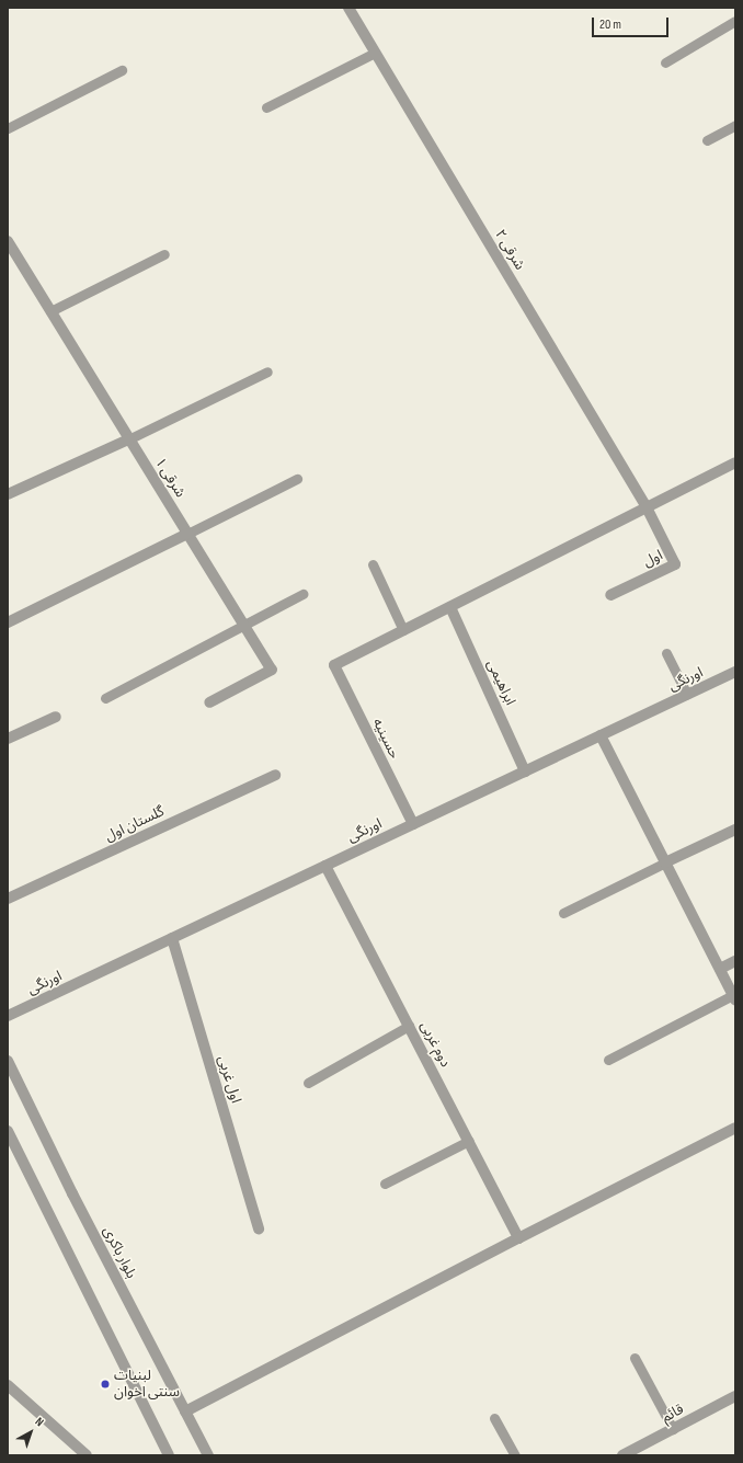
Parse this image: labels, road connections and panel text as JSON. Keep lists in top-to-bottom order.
{
  "streets": {
    "street": [
      "۲ شرقی",
      "۱ شرقی",
      "اول",
      "اورنگی",
      "ابراهیمی",
      "حسینیه",
      "گلستان اول",
      "دوم غربی",
      "اول غربی",
      "بلوار باکری",
      "قائم"
    ]
  },
  "crossings": [
    ["۲ شرقی", "اول"],
    ["اورنگی", "ابراهیمی"],
    ["اورنگی", "حسینیه"],
    ["اورنگی", "دوم غربی"],
    ["اورنگی", "اول غربی"]
  ],
  "places": ["لبنیات سنتی اخوان"],
  "scale_bar": "20 m",
  "north": "top right"
}
